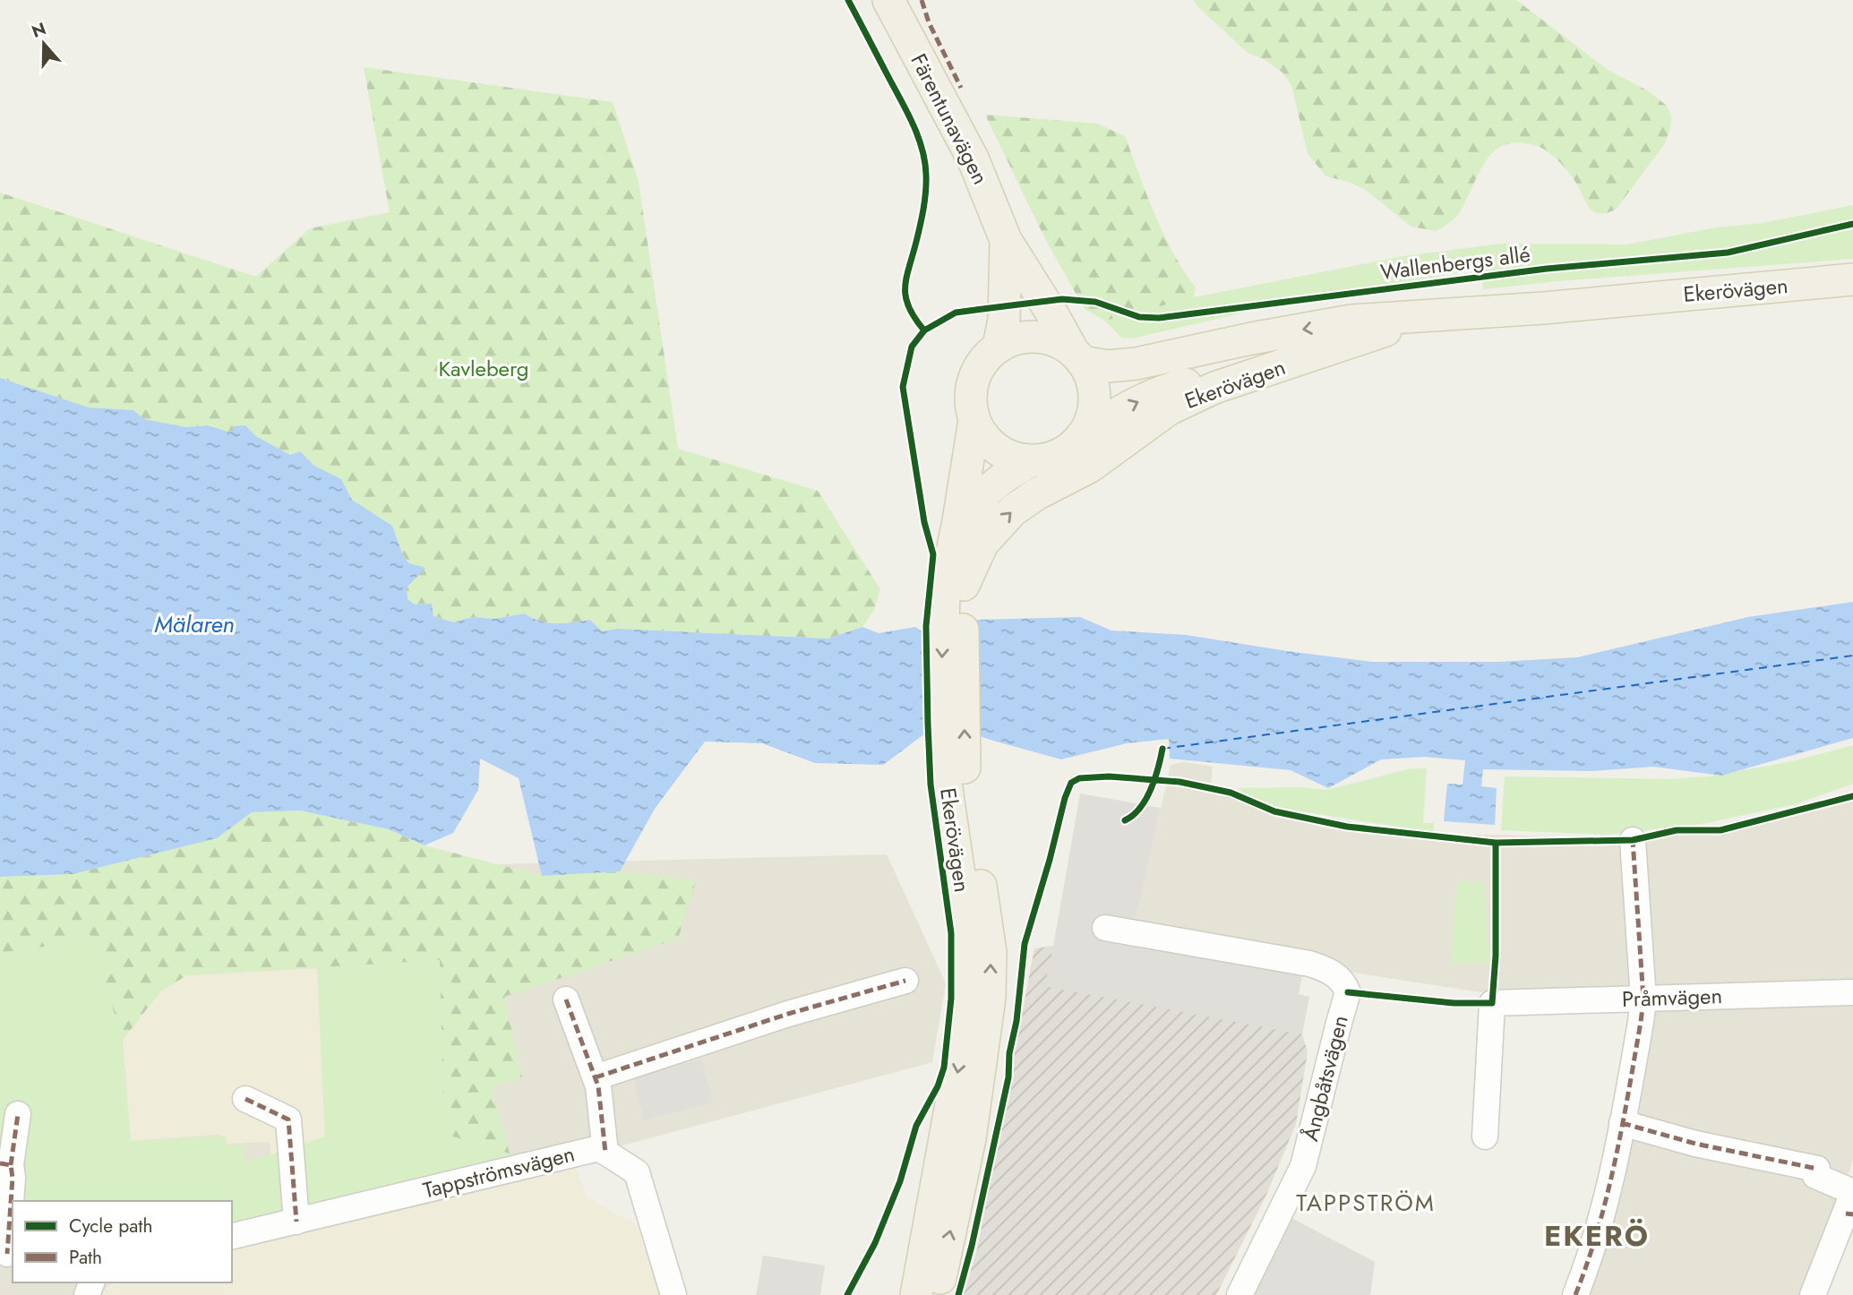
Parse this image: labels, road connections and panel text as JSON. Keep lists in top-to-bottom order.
{
  "streets": {
    "main road": ["Färentunavägen", "Ekerövägen"],
    "street": ["Pråmvägen", "Ångbåtsvägen", "Tappströmsvägen"],
    "cycle path": ["Wallenbergs allé"]
  },
  "crossings": [
    ["Färentunavägen", "Ekerövägen"]
  ],
  "districts": ["TAPPSTRÖM", "EKERÖ"],
  "water": ["Mälaren"],
  "parks": ["Kavleberg"],
  "legend": ["Cycle path", "Path"],
  "north": "top"
}
